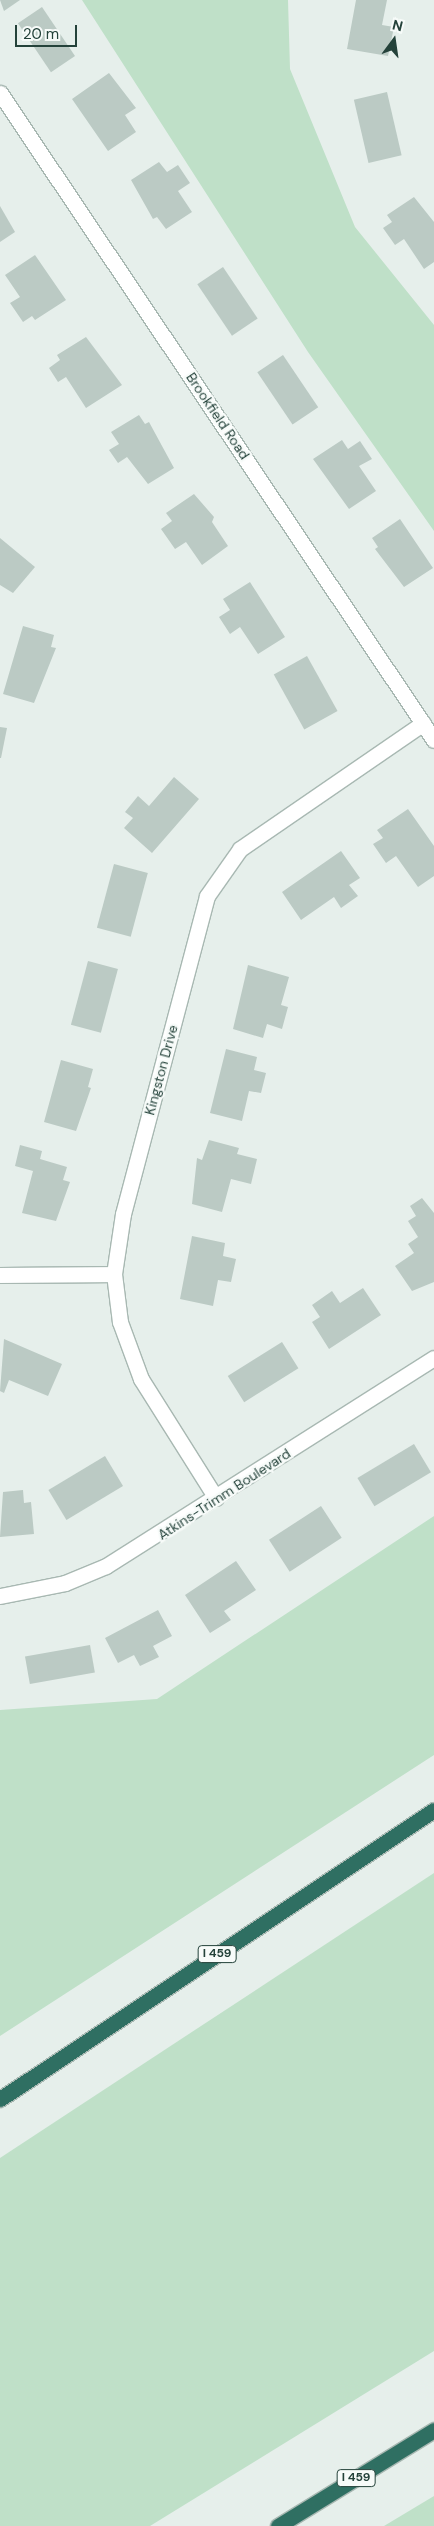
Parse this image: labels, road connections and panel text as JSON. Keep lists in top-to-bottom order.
{
  "streets": {
    "highway": ["I 459"],
    "street": ["Brookfield Road", "Kingston Drive", "Atkins-Trimm Boulevard"]
  },
  "crossings": [
    ["Brookfield Road", "Kingston Drive"],
    ["Kingston Drive", "Atkins-Trimm Boulevard"]
  ],
  "scale_bar": "20 m",
  "north": "top"
}
